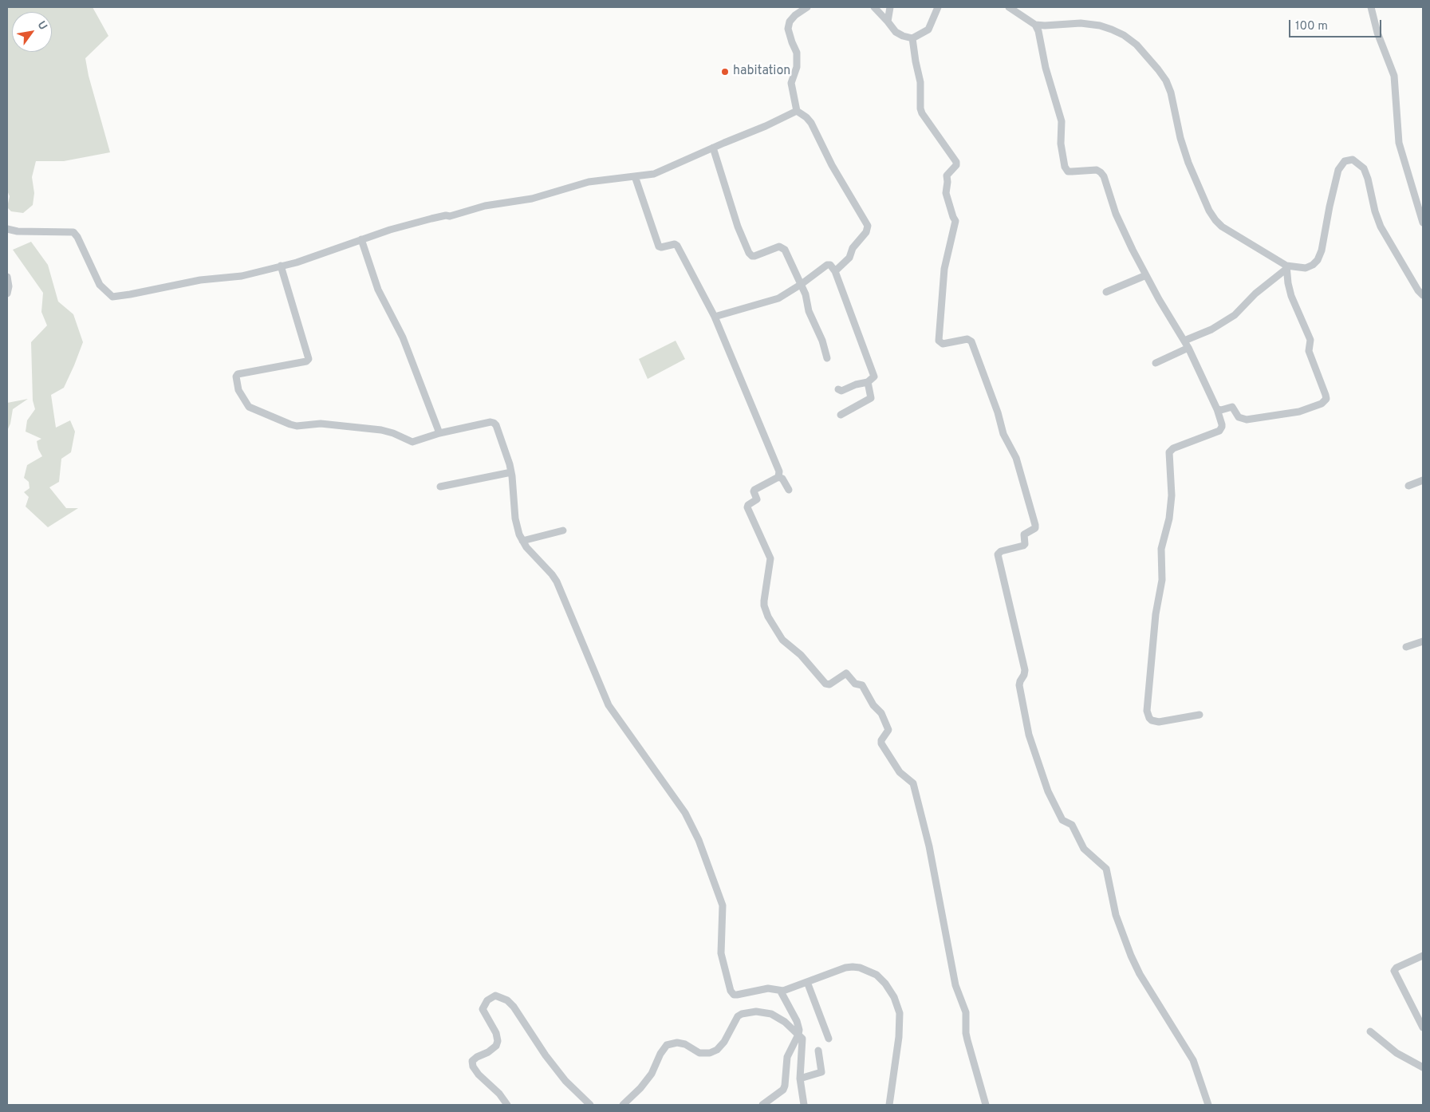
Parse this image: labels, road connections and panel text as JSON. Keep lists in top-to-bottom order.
{
  "places": ["habitation"],
  "scale_bar": "100 m",
  "north": "top right"
}
